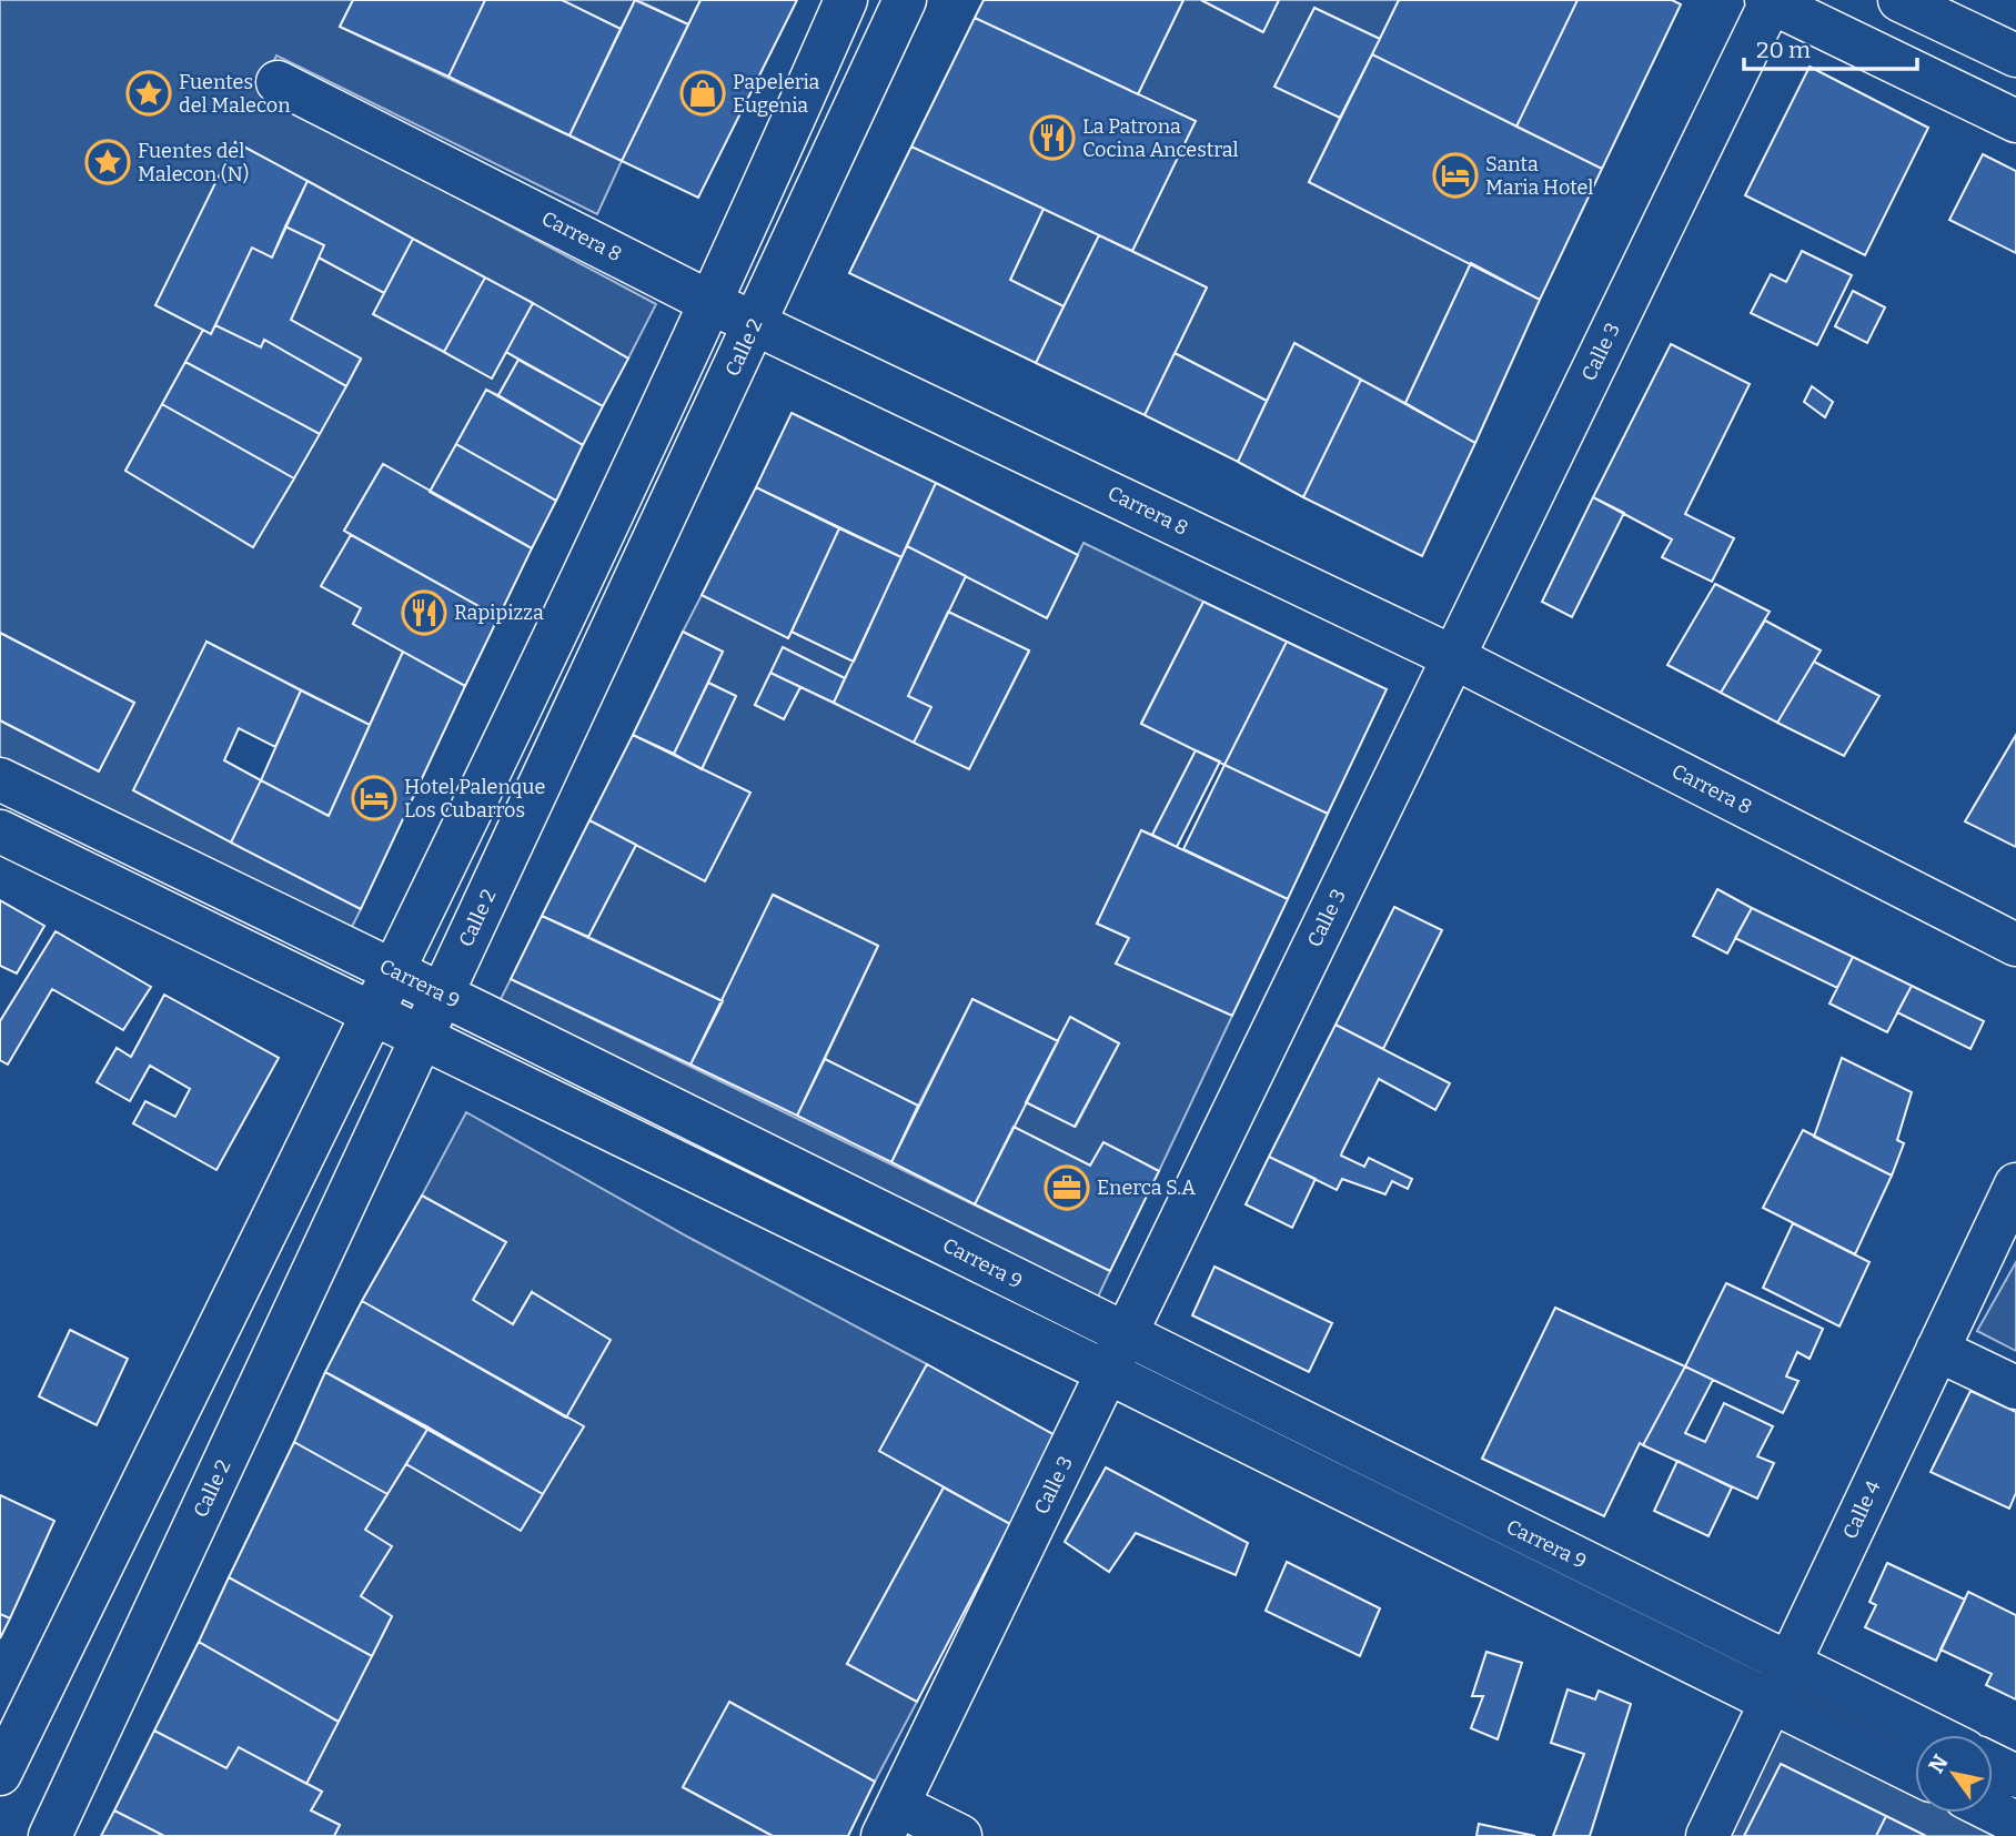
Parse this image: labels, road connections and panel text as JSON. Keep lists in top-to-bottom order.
{
  "streets": {
    "street": [
      "Carrera 8",
      "Calle 2",
      "Calle 3",
      "Carrera 9",
      "Calle 4"
    ]
  },
  "crossings": [
    ["Carrera 8", "Calle 2"],
    ["Carrera 8", "Calle 3"],
    ["Calle 2", "Carrera 9"],
    ["Calle 3", "Carrera 9"],
    ["Carrera 9", "Calle 4"]
  ],
  "places": {
    "place": ["Fuentes del Malecon", "Fuentes del Malecon (N)"],
    "shop": ["Papeleria Eugenia"],
    "restaurant": ["La Patrona Cocina Ancestral", "Rapipizza"],
    "hotel": ["Santa Maria Hotel", "Hotel Palenque Los Cubarros"],
    "office": ["Enerca S.A"]
  },
  "scale_bar": "20 m",
  "north": "top left"
}
